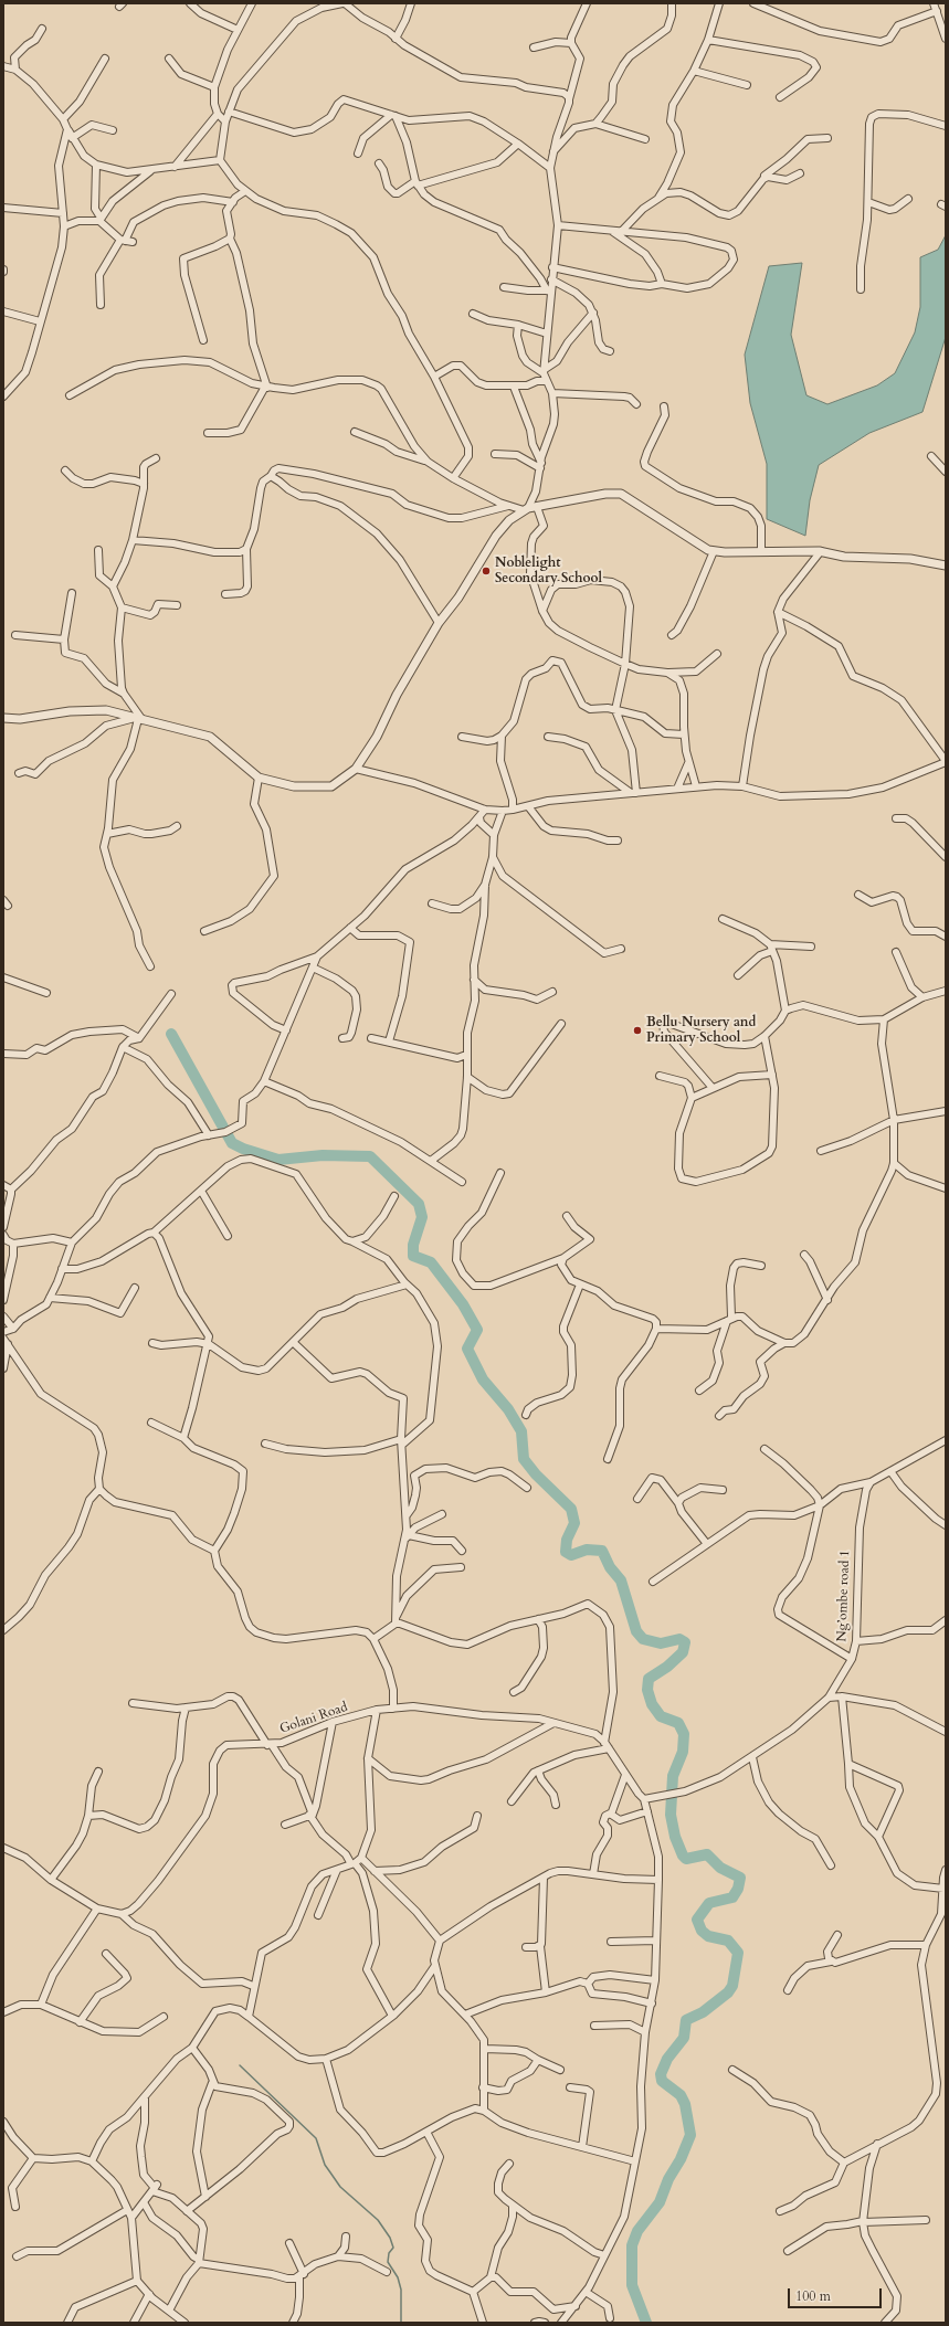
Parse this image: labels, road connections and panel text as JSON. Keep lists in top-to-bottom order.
{
  "streets": {
    "street": ["Ng’ombe road 1", "Golani Road"]
  },
  "crossings": [
    ["Ng’ombe road 1", "Golani Road"]
  ],
  "places": ["Noblelight Secondary School", "Bellu Nursery and Primary School"],
  "scale_bar": "100 m"
}
